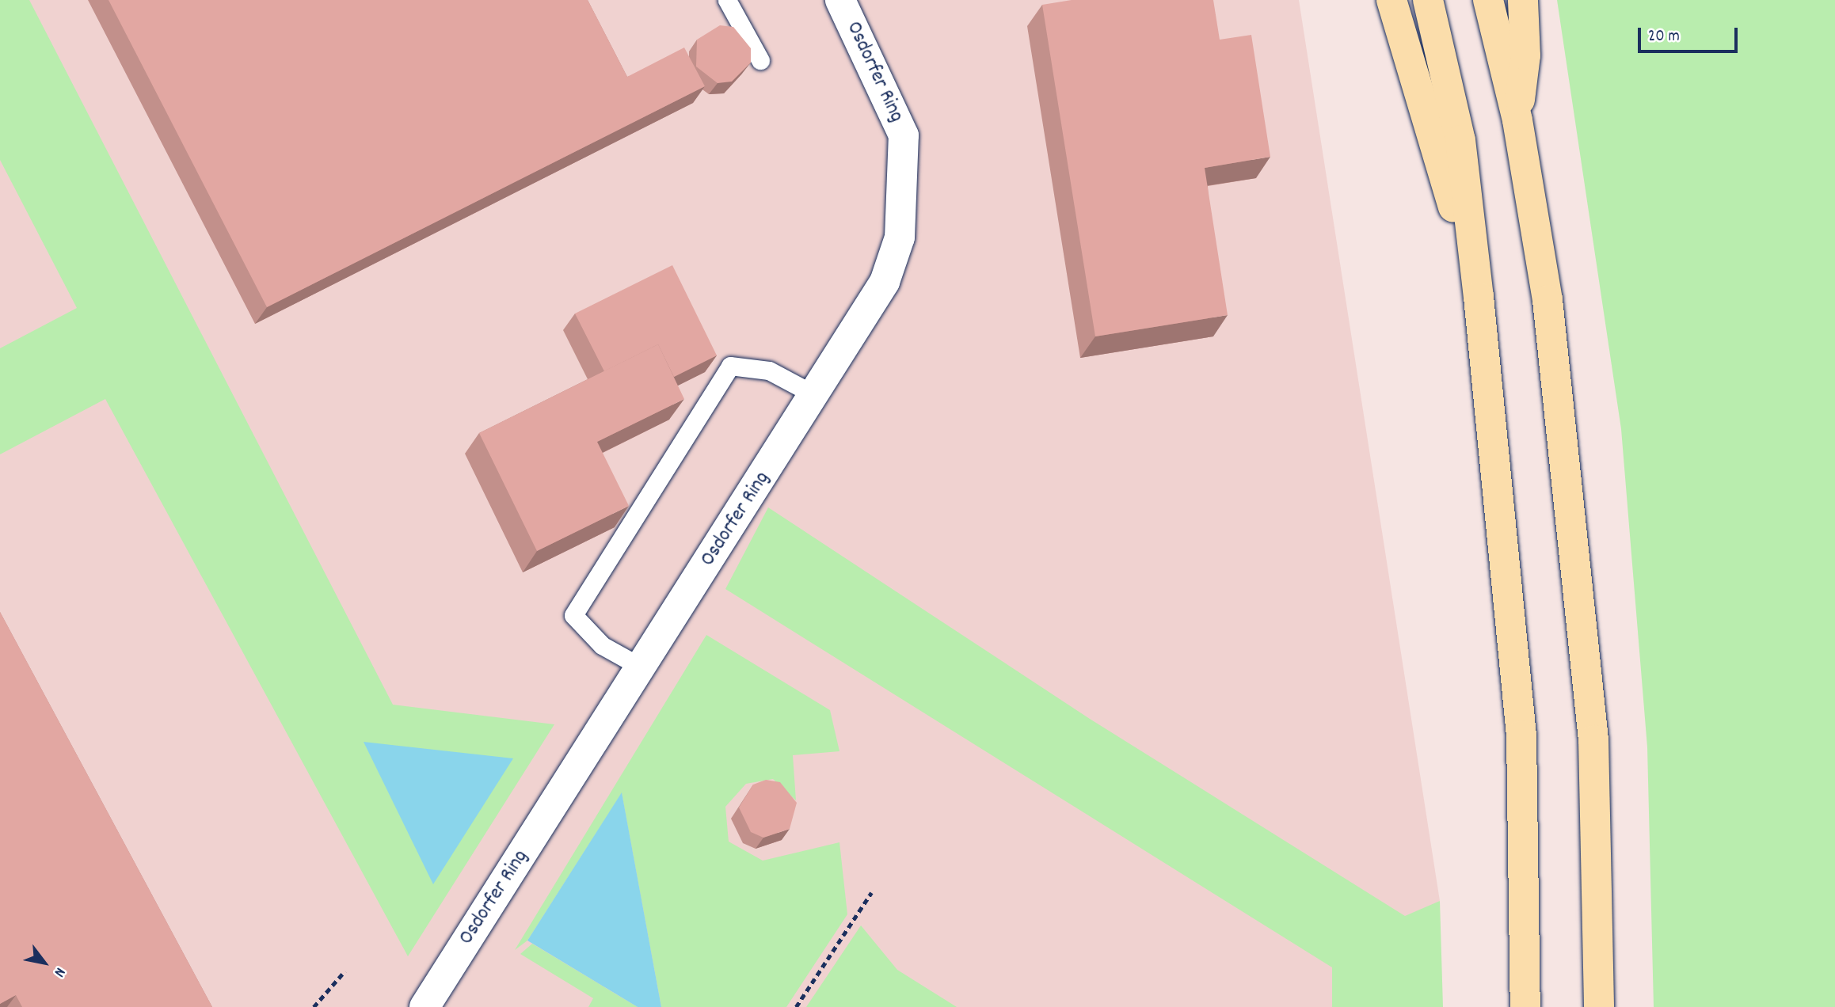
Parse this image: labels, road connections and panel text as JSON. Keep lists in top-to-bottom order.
{
  "streets": {
    "street": ["Osdorfer Ring"]
  },
  "scale_bar": "20 m",
  "north": "bottom right"
}
